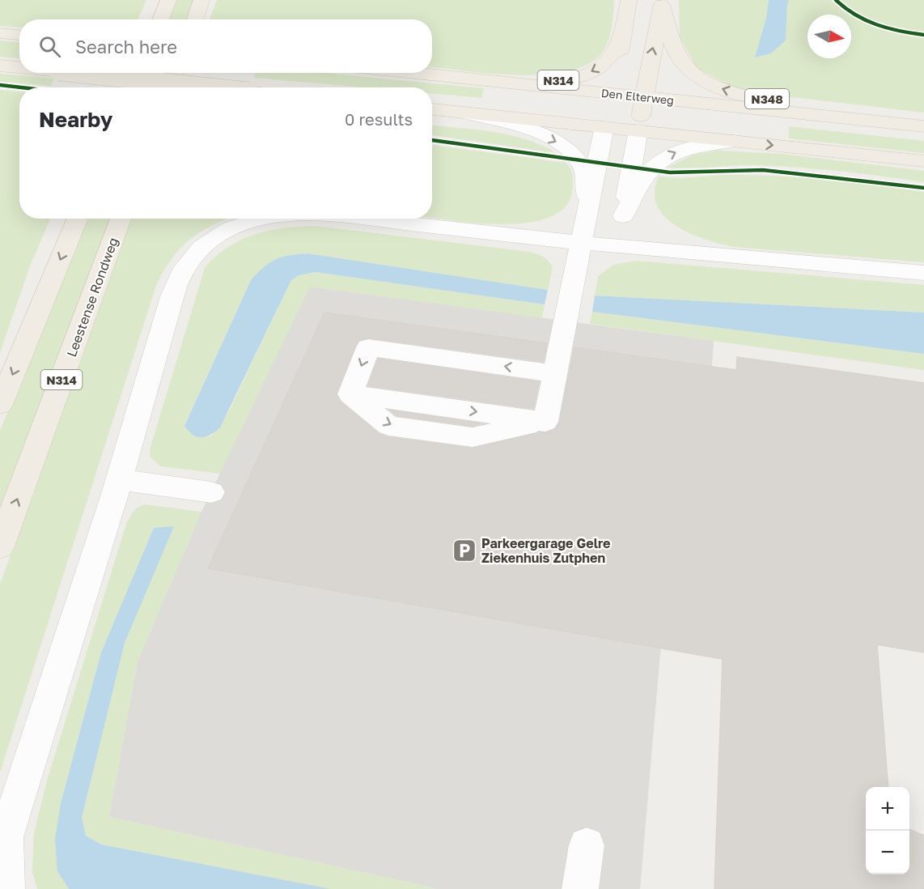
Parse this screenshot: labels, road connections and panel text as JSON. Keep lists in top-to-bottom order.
{
  "streets": {
    "main road": [
      "N314",
      "Den Elterweg",
      "N348",
      "Leestense Rondweg"
    ]
  },
  "crossings": [
    ["N314", "Den Elterweg"],
    ["Den Elterweg", "N348"]
  ],
  "places": {
    "parking": ["Parkeergarage Gelre Ziekenhuis Zutphen"]
  },
  "north": "right",
  "page": {
    "search": "Search here",
    "heading": ["Nearby", "0 results"],
    "map_buttons": ["+", "−"]
  }
}
